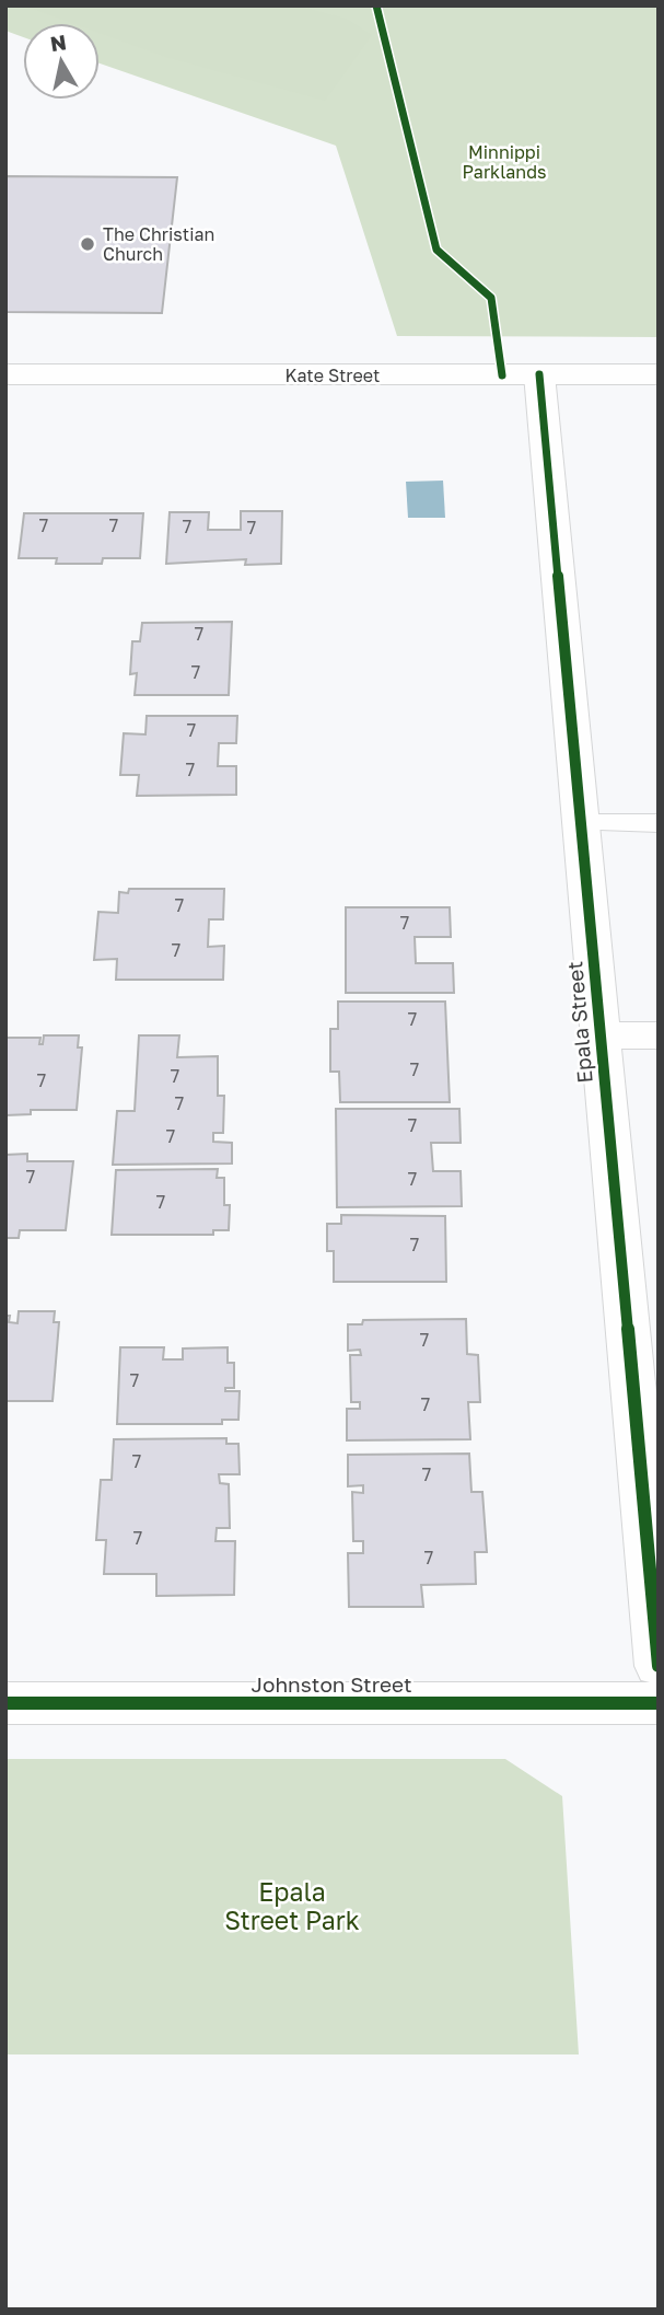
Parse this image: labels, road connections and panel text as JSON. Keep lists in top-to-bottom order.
{
  "streets": {
    "street": ["Kate Street", "Epala Street", "Johnston Street"]
  },
  "crossings": [
    ["Kate Street", "Epala Street"]
  ],
  "parks": ["Minnippi Parklands", "Epala Street Park"],
  "places": ["The Christian Church"],
  "house_numbers": [
    "7",
    "7",
    "7",
    "7",
    "7",
    "7",
    "7",
    "7",
    "7",
    "7",
    "7",
    "7",
    "7",
    "7",
    "7",
    "7",
    "7",
    "7",
    "7",
    "7",
    "7",
    "7",
    "7",
    "7",
    "7",
    "7",
    "7",
    "7",
    "7"
  ],
  "north": "top"
}
